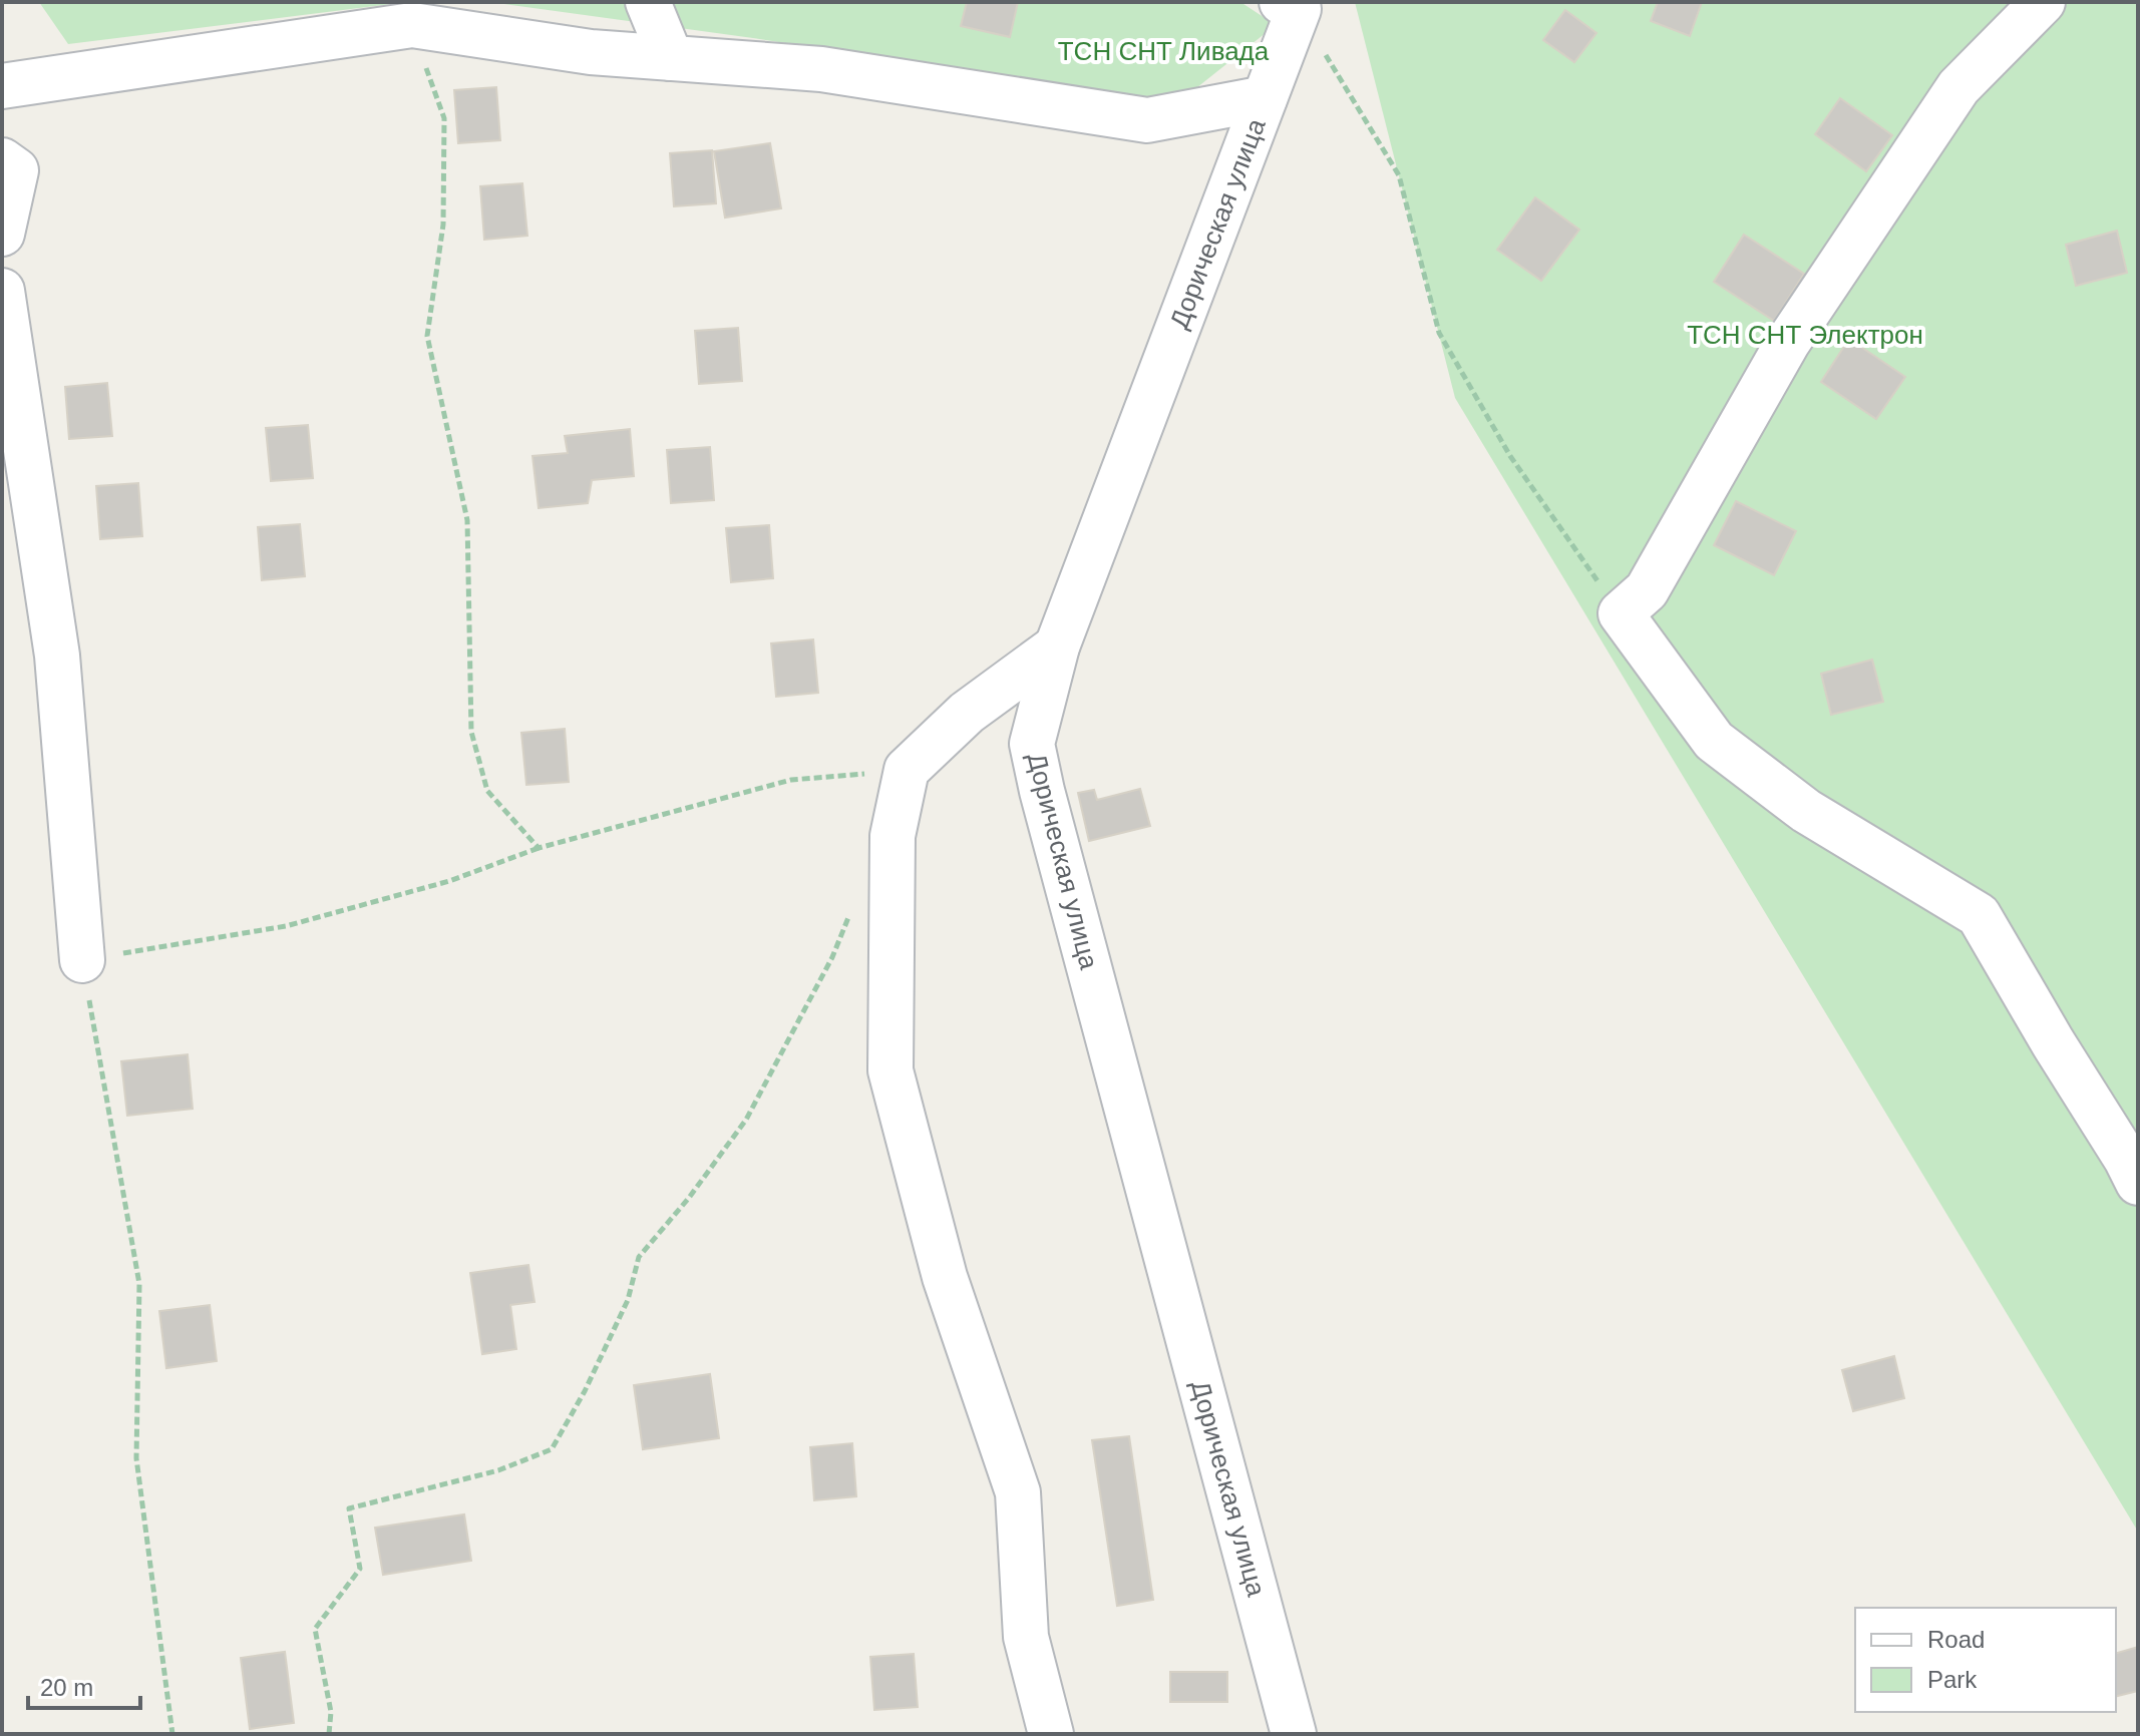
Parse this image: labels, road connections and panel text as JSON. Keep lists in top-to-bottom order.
{
  "streets": {
    "street": ["Дорическая улица"]
  },
  "parks": ["ТСН СНТ Ливада", "ТСН СНТ Электрон"],
  "legend": ["Road", "Park"],
  "scale_bar": "20 m"
}
